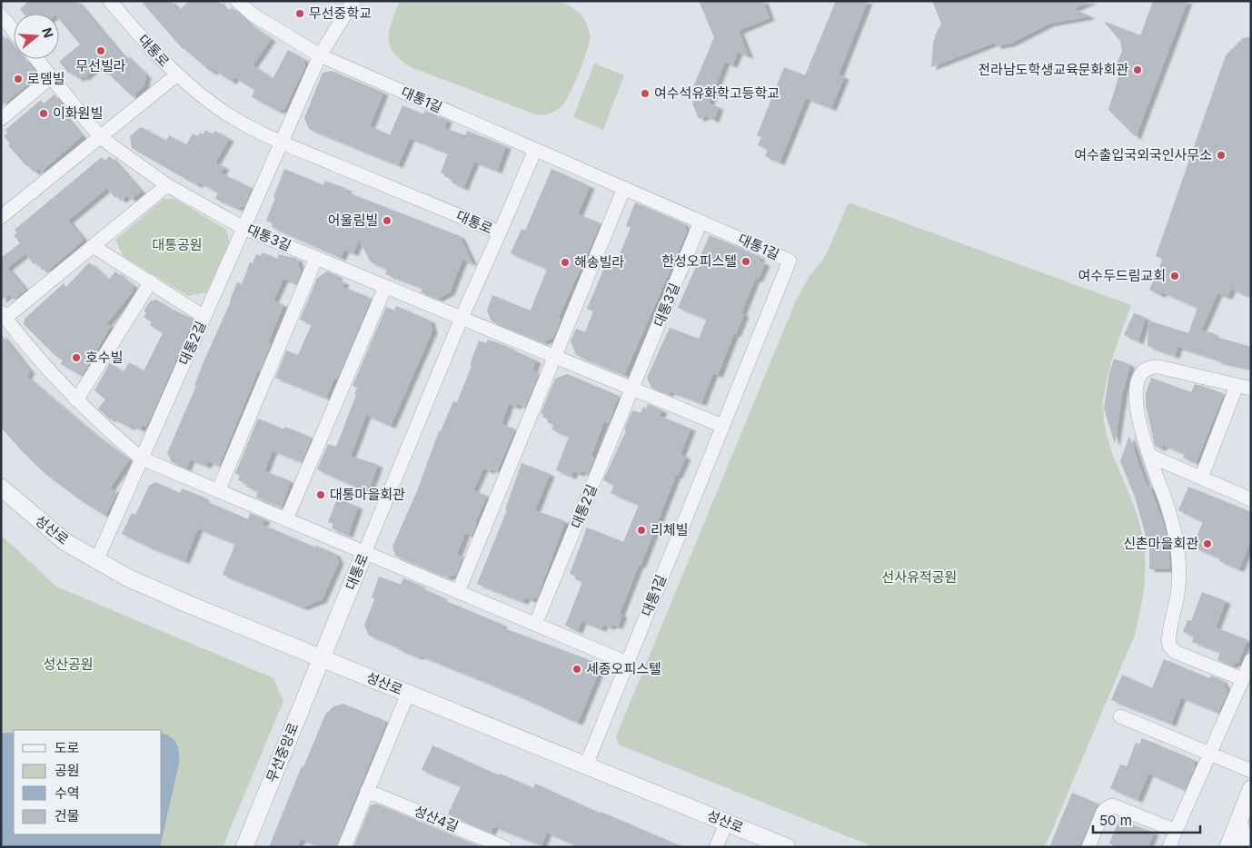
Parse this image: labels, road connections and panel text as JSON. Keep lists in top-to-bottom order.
{
  "streets": {
    "street": [
      "대통로",
      "대통1길",
      "대통3길",
      "대통2길",
      "성산로",
      "무선중앙로",
      "성산4길"
    ]
  },
  "crossings": [
    ["대통로", "대통3길"],
    ["대통로", "대통2길"],
    ["대통로", "성산로"],
    ["대통로", "무선중앙로"],
    ["대통1길", "대통3길"],
    ["대통1길", "대통2길"],
    ["대통1길", "성산로"],
    ["대통3길", "대통2길"],
    ["대통2길", "성산로"],
    ["성산로", "무선중앙로"]
  ],
  "parks": ["대통공원", "선사유적공원", "성산공원"],
  "places": [
    "무선중학교",
    "무선빌라",
    "전라남도학생교육문화회관",
    "로뎀빌",
    "여수석유화학고등학교",
    "이화원빌",
    "여수출입국외국인사무소",
    "어울림빌",
    "한성오피스텔",
    "해송빌라",
    "여수두드림교회",
    "호수빌",
    "대통마을회관",
    "리체빌",
    "신촌마을회관",
    "세종오피스텔"
  ],
  "legend": [
    "도로",
    "공원",
    "수역",
    "건물"
  ],
  "scale_bar": "50 m",
  "north": "right"
}
